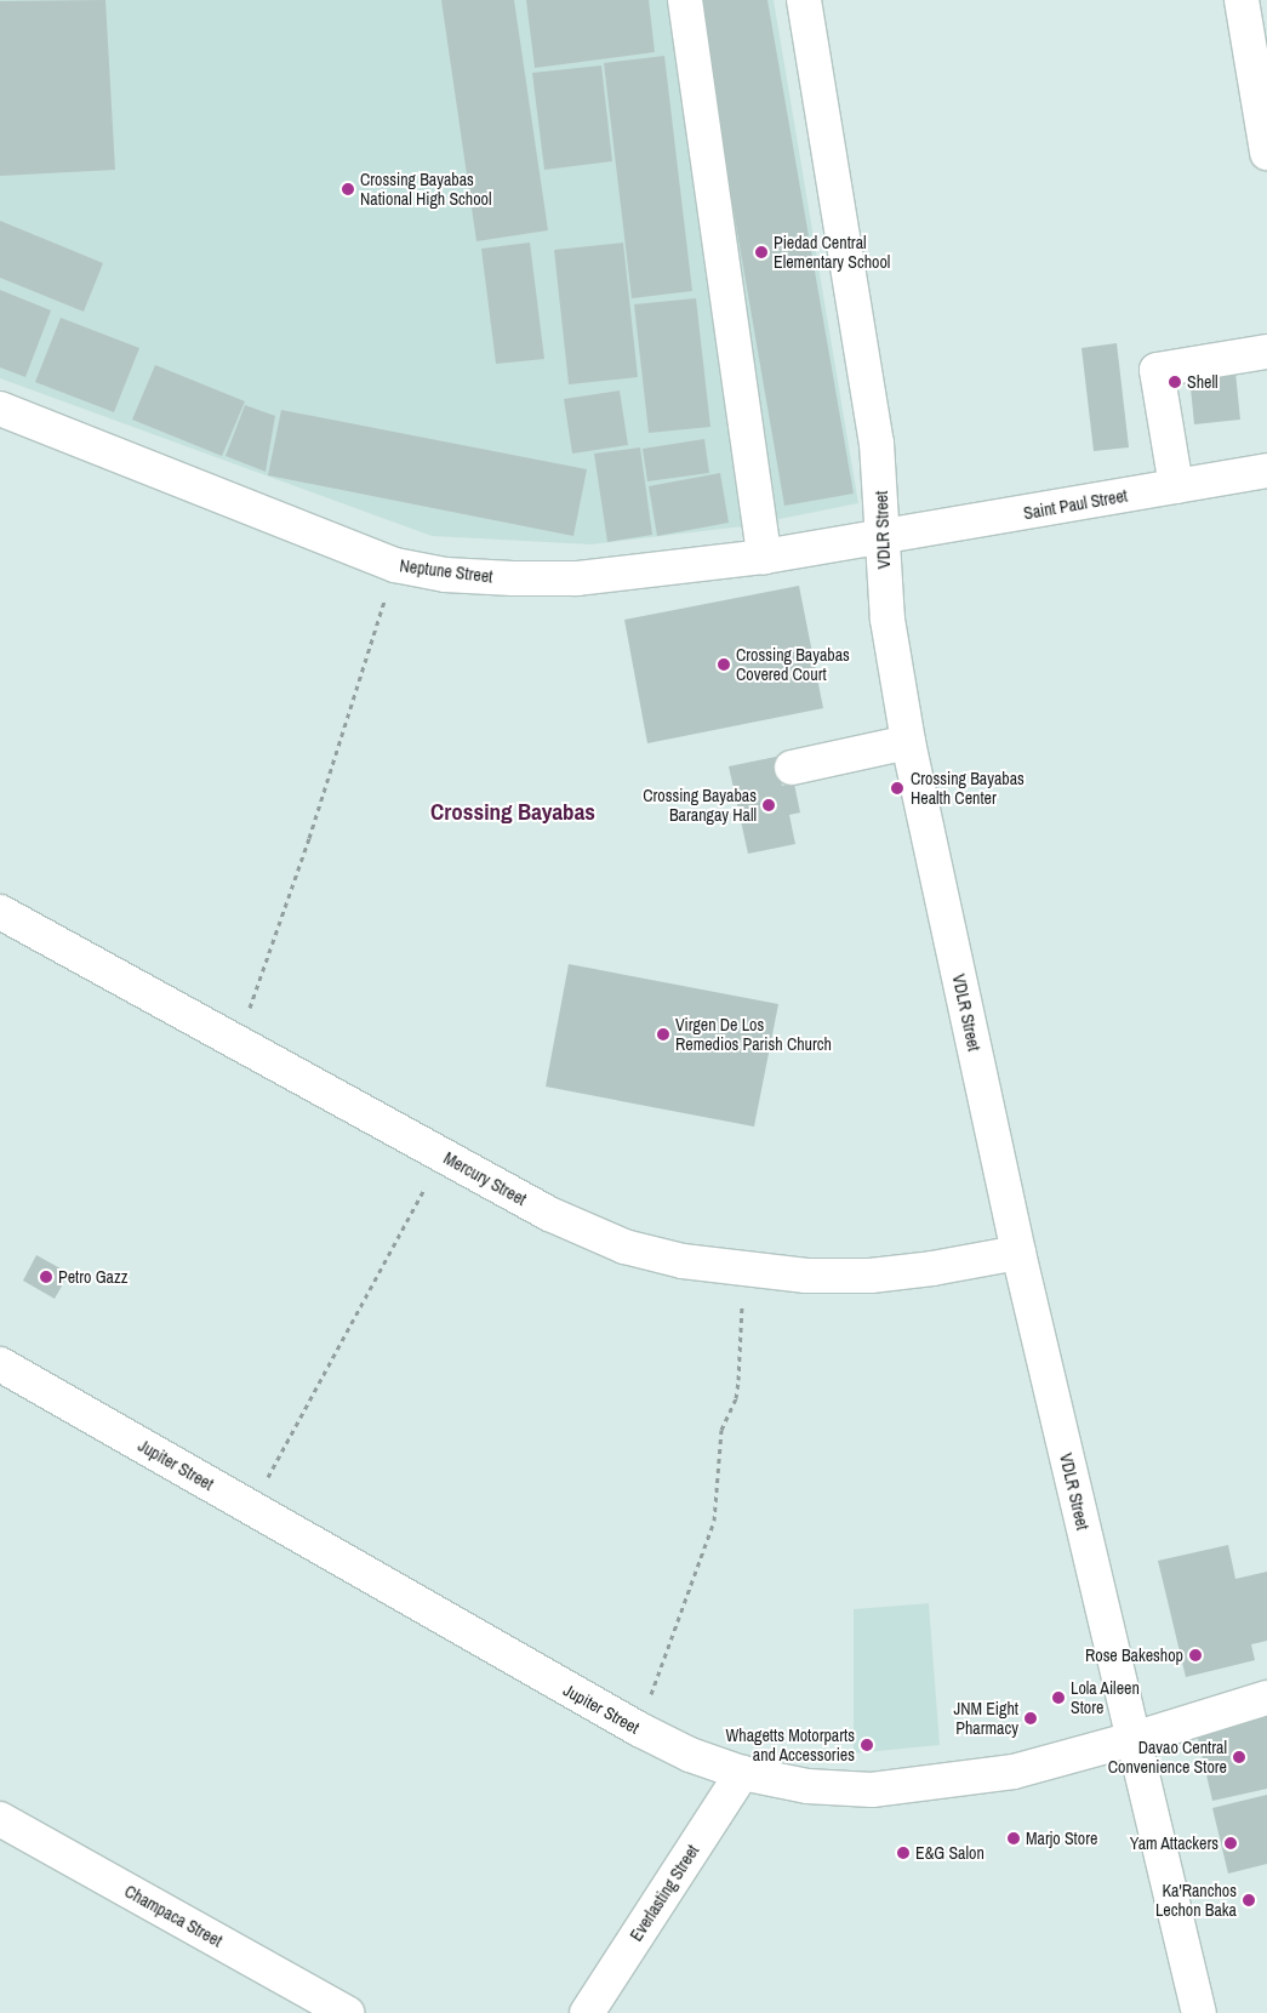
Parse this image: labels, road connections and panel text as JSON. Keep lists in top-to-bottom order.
{
  "streets": {
    "street": [
      "Saint Paul Street",
      "VDLR Street",
      "Neptune Street",
      "Mercury Street",
      "Jupiter Street",
      "Everlasting Street",
      "Champaca Street"
    ]
  },
  "crossings": [
    ["Saint Paul Street", "VDLR Street"],
    ["Saint Paul Street", "Neptune Street"],
    ["VDLR Street", "Neptune Street"],
    ["VDLR Street", "Mercury Street"],
    ["VDLR Street", "Jupiter Street"],
    ["Jupiter Street", "Everlasting Street"]
  ],
  "districts": ["Crossing Bayabas"],
  "places": [
    "Crossing Bayabas National High School",
    "Piedad Central Elementary School",
    "Shell",
    "Crossing Bayabas Covered Court",
    "Crossing Bayabas Health Center",
    "Crossing Bayabas Barangay Hall",
    "Virgen De Los Remedios Parish Church",
    "Petro Gazz",
    "Rose Bakeshop",
    "Lola Aileen Store",
    "JNM Eight Pharmacy",
    "Whagetts Motorparts and Accessories",
    "Davao Central Convenience Store",
    "Marjo Store",
    "Yam Attackers",
    "E&G Salon",
    "Ka'Ranchos Lechon Baka"
  ]
}
